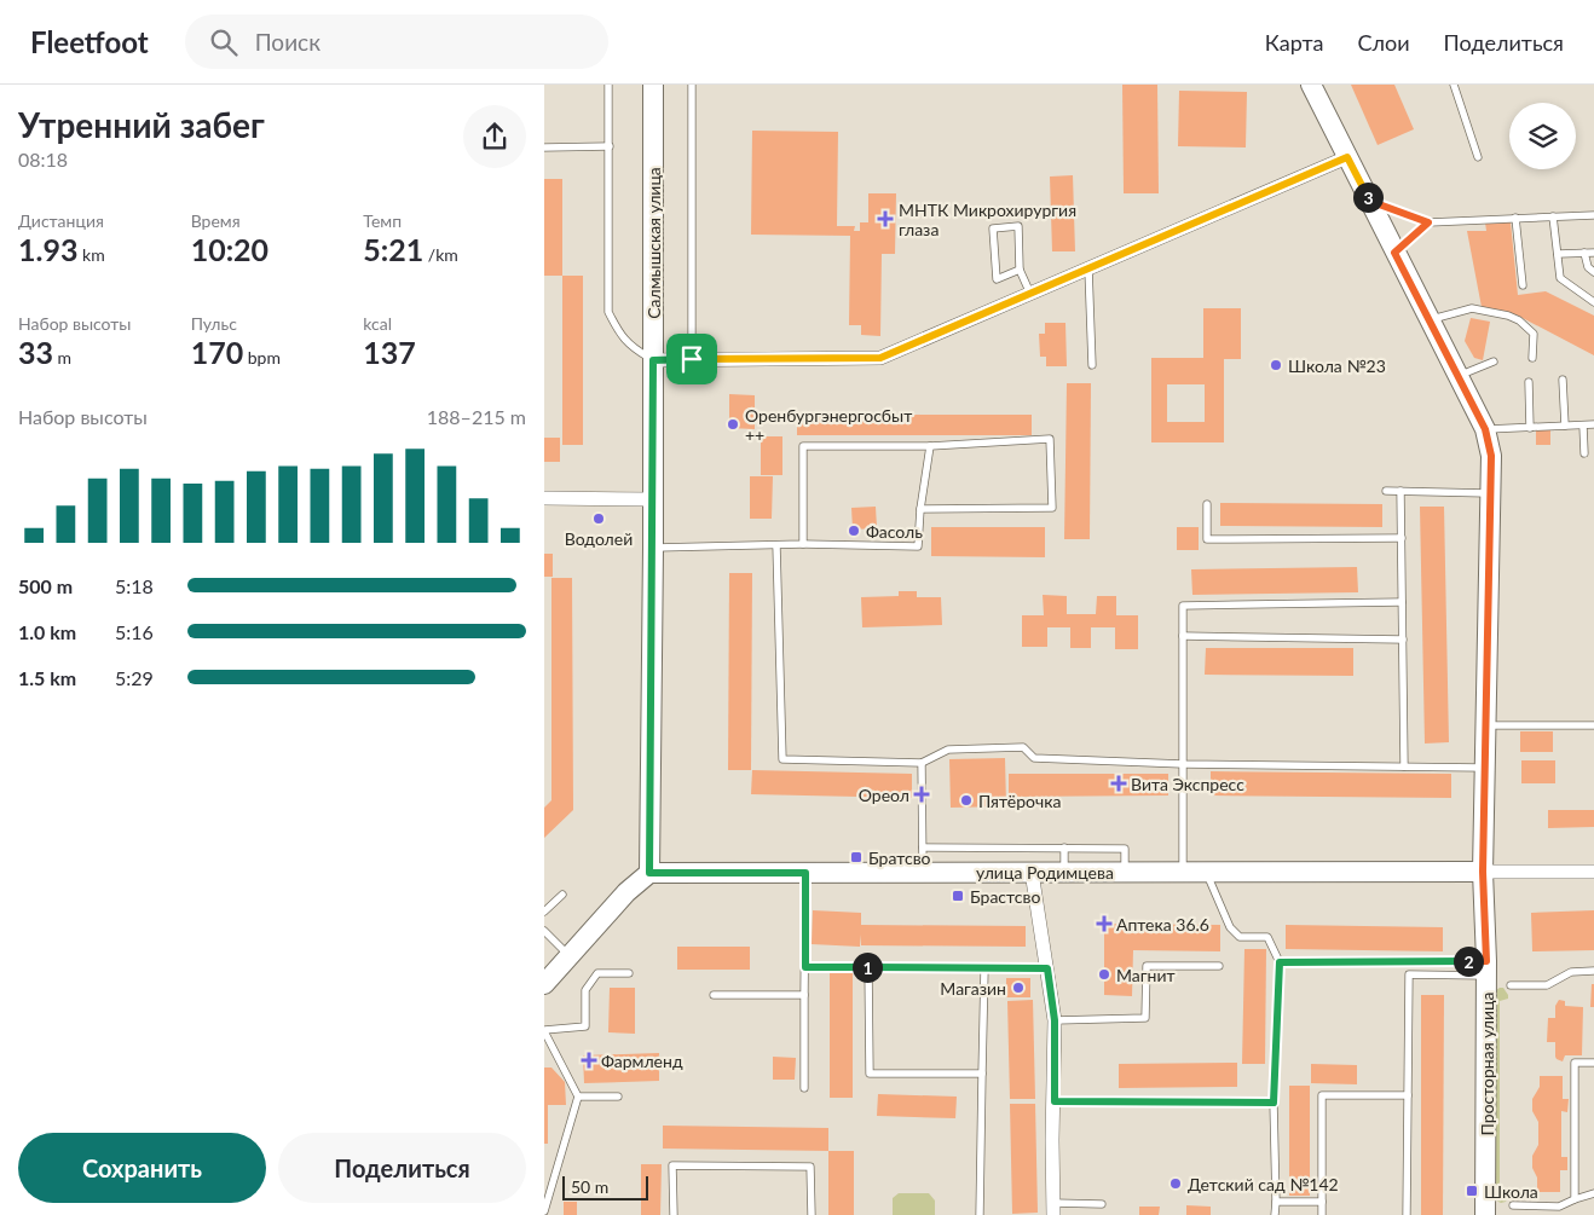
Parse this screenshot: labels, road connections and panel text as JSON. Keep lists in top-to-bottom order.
{
  "streets": {
    "street": ["Салмышская улица", "улица Родимцева", "Просторная улица"]
  },
  "crossings": [
    ["Салмышская улица", "улица Родимцева"],
    ["улица Родимцева", "Просторная улица"]
  ],
  "places": {
    "health": [
      "МНТК Микрохирургия глаза",
      "Вита Экспресс",
      "Ореол",
      "Аптека 36.6",
      "Фармленд"
    ],
    "other": [
      "Школа №23",
      "Оренбургэнергосбыт ++",
      "Водолей",
      "Фасоль",
      "Пятёрочка",
      "Магнит",
      "Магазин",
      "Детский сад №142"
    ],
    "transit": ["Братсво", "Брастсво", "Школа"]
  },
  "scale_bar": "50 m",
  "page": {
    "header": "Fleetfoot",
    "search": "Поиск",
    "nav": ["Карта", "Слои", "Поделиться"],
    "heading": ["Утренний забег", "08:18"],
    "pins": ["3", "2", "1"],
    "stats": [
      ["Дистанция", "1.93 km"],
      ["Время", "10:20"],
      ["Темп", "5:21 /km"],
      ["Набор высоты", "33 m"],
      ["Пульс", "170 bpm"],
      ["kcal", "137"]
    ],
    "chart": ["Набор высоты", "188–215 m"],
    "list": [
      {
        "name": "500 m",
        "note": "5:18"
      },
      {
        "name": "1.0 km",
        "note": "5:16"
      },
      {
        "name": "1.5 km",
        "note": "5:29"
      }
    ],
    "buttons": ["Сохранить", "Поделиться"],
    "scale": "50 m"
  }
}
